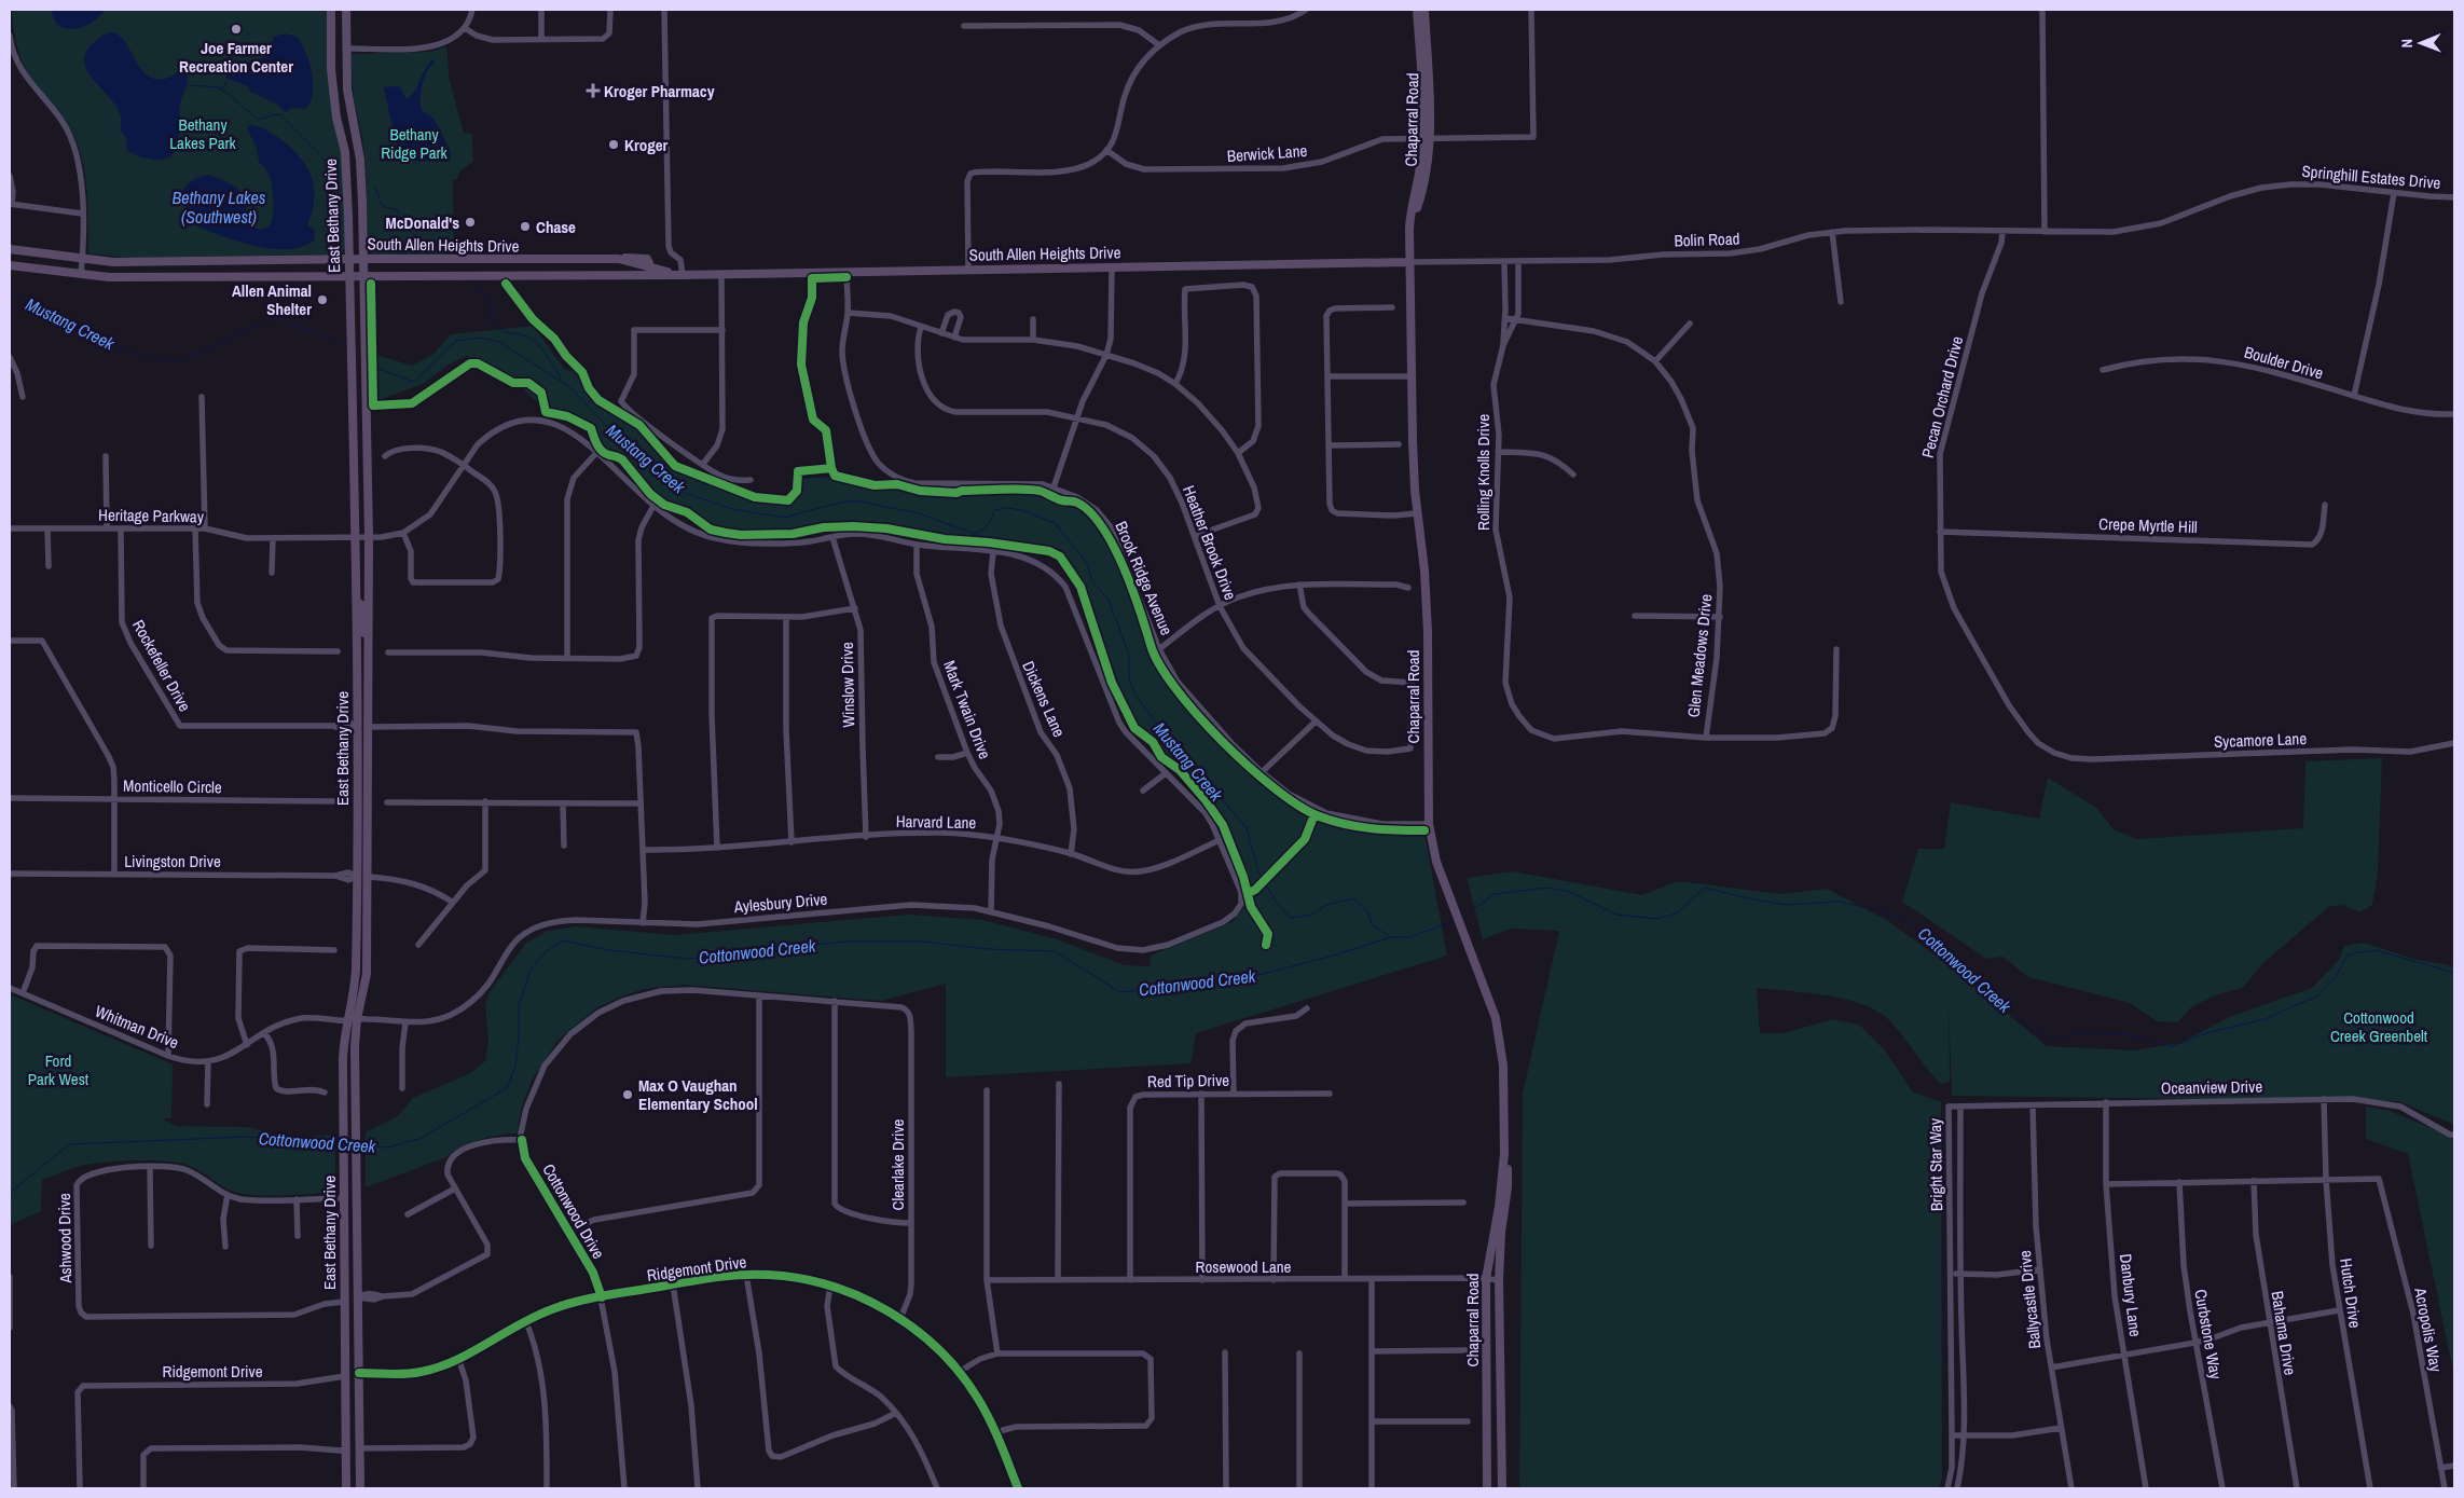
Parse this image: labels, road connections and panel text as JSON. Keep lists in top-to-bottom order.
{
  "streets": {
    "main road": ["Chaparral Road", "East Bethany Drive", "South Allen Heights Drive"],
    "street": [
      "Berwick Lane",
      "Springhill Estates Drive",
      "Bolin Road",
      "Boulder Drive",
      "Pecan Orchard Drive",
      "Rolling Knolls Drive",
      "Heritage Parkway",
      "Crepe Myrtle Hill",
      "Heather Brook Drive",
      "Brook Ridge Avenue",
      "Glen Meadows Drive",
      "Rockefeller Drive",
      "Winslow Drive",
      "Dickens Lane",
      "Mark Twain Drive",
      "Sycamore Lane",
      "Monticello Circle",
      "Harvard Lane",
      "Livingston Drive",
      "Aylesbury Drive",
      "Whitman Drive",
      "Red Tip Drive",
      "Oceanview Drive",
      "Clearlake Drive",
      "Bright Star Way",
      "Cottonwood Drive",
      "Ashwood Drive",
      "Rosewood Lane",
      "Ridgemont Drive",
      "Hutch Drive",
      "Danbury Lane",
      "Ballycastle Drive",
      "Acropolis Way",
      "Bahama Drive",
      "Curbstone Way"
    ]
  },
  "crossings": [
    ["Chaparral Road", "Berwick Lane"],
    ["Chaparral Road", "Bolin Road"],
    ["Chaparral Road", "South Allen Heights Drive"],
    ["Chaparral Road", "Brook Ridge Avenue"],
    ["Chaparral Road", "Rosewood Lane"],
    ["Springhill Estates Drive", "Bolin Road"],
    ["Springhill Estates Drive", "Pecan Orchard Drive"],
    ["East Bethany Drive", "South Allen Heights Drive"],
    ["East Bethany Drive", "Heritage Parkway"],
    ["East Bethany Drive", "Rockefeller Drive"],
    ["East Bethany Drive", "Livingston Drive"],
    ["East Bethany Drive", "Aylesbury Drive"],
    ["East Bethany Drive", "Whitman Drive"],
    ["East Bethany Drive", "Ashwood Drive"],
    ["East Bethany Drive", "Ridgemont Drive"],
    ["Bolin Road", "South Allen Heights Drive"],
    ["Bolin Road", "Pecan Orchard Drive"],
    ["Bolin Road", "Rolling Knolls Drive"],
    ["South Allen Heights Drive", "Brook Ridge Avenue"],
    ["Pecan Orchard Drive", "Crepe Myrtle Hill"],
    ["Pecan Orchard Drive", "Sycamore Lane"],
    ["Rolling Knolls Drive", "Glen Meadows Drive"],
    ["Heritage Parkway", "Rockefeller Drive"],
    ["Winslow Drive", "Harvard Lane"],
    ["Dickens Lane", "Harvard Lane"],
    ["Mark Twain Drive", "Harvard Lane"],
    ["Mark Twain Drive", "Aylesbury Drive"],
    ["Harvard Lane", "Aylesbury Drive"],
    ["Aylesbury Drive", "Whitman Drive"],
    ["Red Tip Drive", "Rosewood Lane"],
    ["Oceanview Drive", "Bright Star Way"],
    ["Oceanview Drive", "Hutch Drive"],
    ["Oceanview Drive", "Danbury Lane"],
    ["Oceanview Drive", "Ballycastle Drive"],
    ["Clearlake Drive", "Cottonwood Drive"],
    ["Clearlake Drive", "Ridgemont Drive"],
    ["Cottonwood Drive", "Ridgemont Drive"],
    ["Hutch Drive", "Acropolis Way"]
  ],
  "water": ["Bethany Lakes (Southwest)", "Mustang Creek", "Cottonwood Creek"],
  "parks": [
    "Bethany Lakes Park",
    "Bethany Ridge Park",
    "Cottonwood Creek Greenbelt",
    "Ford Park West"
  ],
  "places": {
    "other": [
      "Joe Farmer Recreation Center",
      "Kroger",
      "McDonald's",
      "Chase",
      "Allen Animal Shelter",
      "Max O Vaughan Elementary School"
    ],
    "health": ["Kroger Pharmacy"]
  },
  "north": "left"
}
